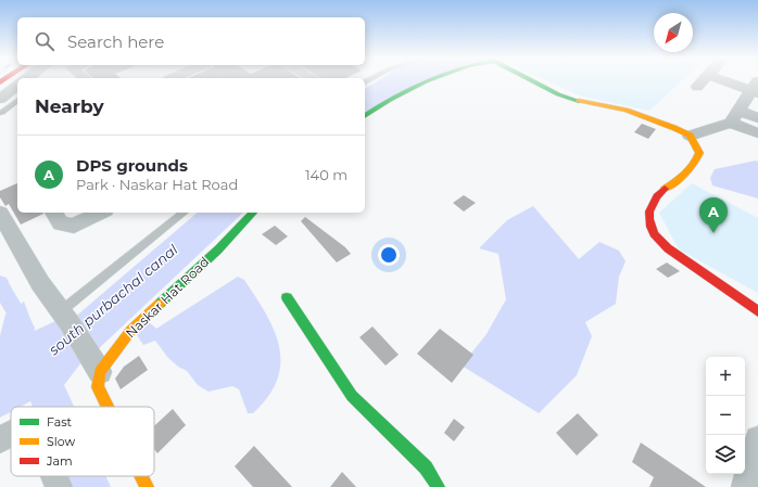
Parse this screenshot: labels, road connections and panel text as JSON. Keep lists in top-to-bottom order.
{
  "streets": {
    "street": ["Naskar Hat Road"]
  },
  "water": ["south purbachal canal"],
  "legend": ["Fast", "Slow", "Jam"],
  "north": "bottom left",
  "page": {
    "search": "Search here",
    "heading": "Nearby",
    "list": [
      {
        "mark": "A",
        "name": "DPS grounds",
        "note": "Park · Naskar Hat Road",
        "value": "140 m"
      }
    ],
    "pins": "A",
    "map_buttons": ["+", "−"]
  }
}
